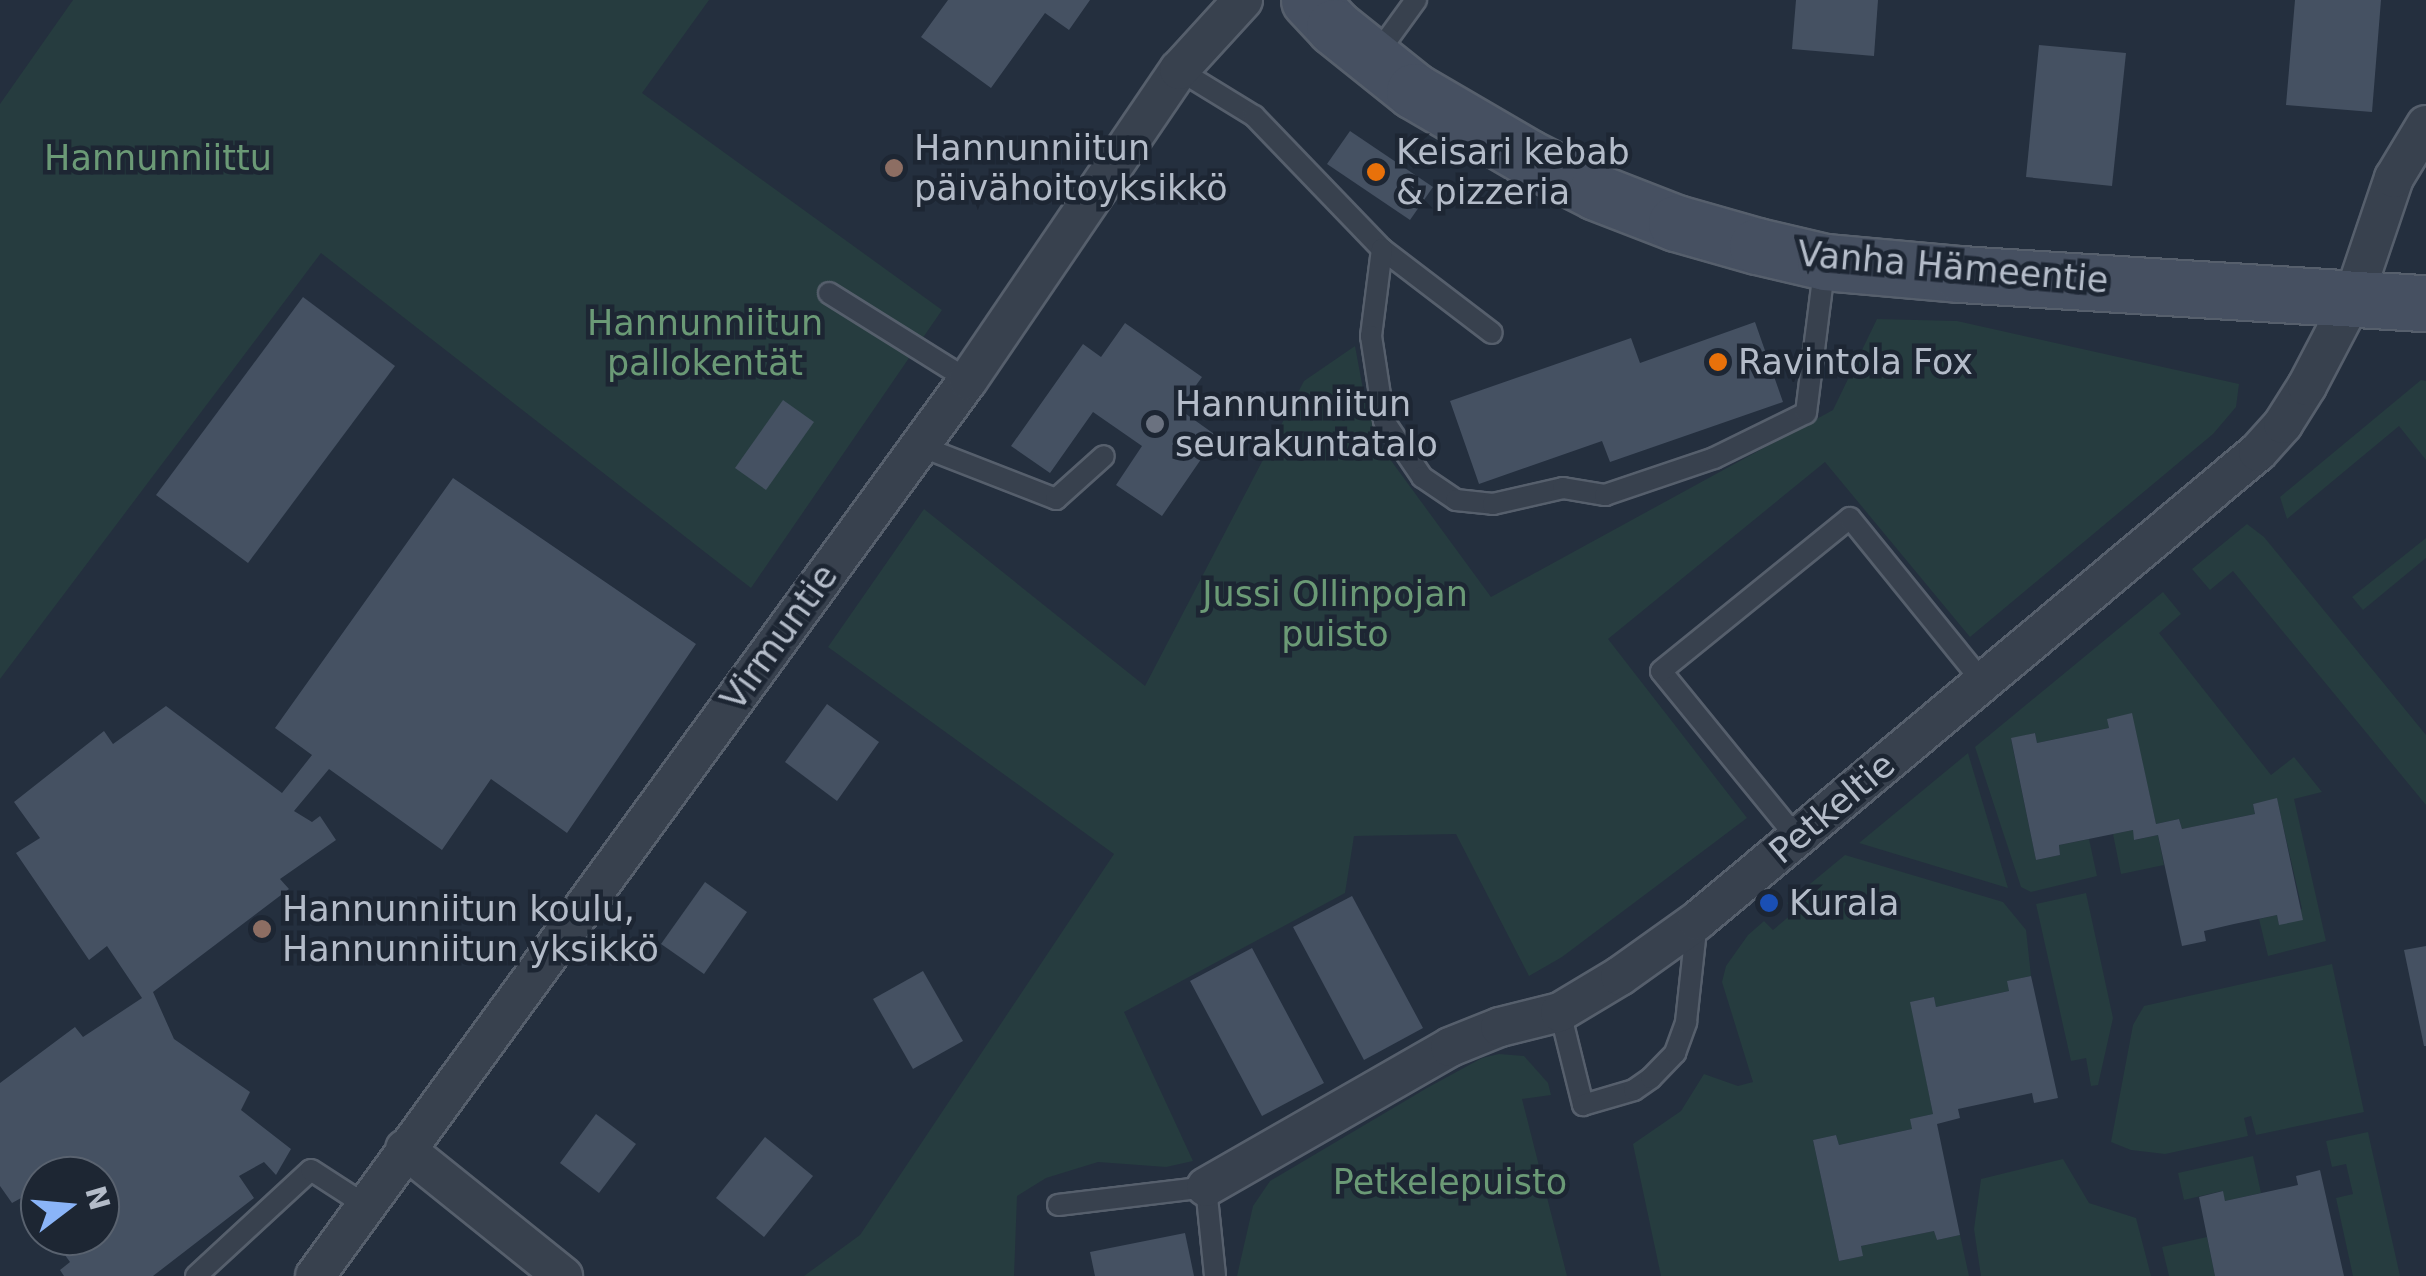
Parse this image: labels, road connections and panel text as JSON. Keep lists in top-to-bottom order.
{
  "streets": {
    "street": ["Vanha Hämeentie", "Virmuntie", "Petkeltie"]
  },
  "crossings": [
    ["Vanha Hämeentie", "Petkeltie"]
  ],
  "parks": [
    "Hannunniittu",
    "Hannunniitun pallokentät",
    "Jussi Ollinpojan puisto",
    "Petkelepuisto"
  ],
  "places": [
    "Hannunniitun päivähoitoyksikkö",
    "Keisari kebab & pizzeria",
    "Ravintola Fox",
    "Hannunniitun seurakuntatalo",
    "Kurala",
    "Hannunniitun koulu, Hannunniitun yksikkö"
  ],
  "north": "right"
}
